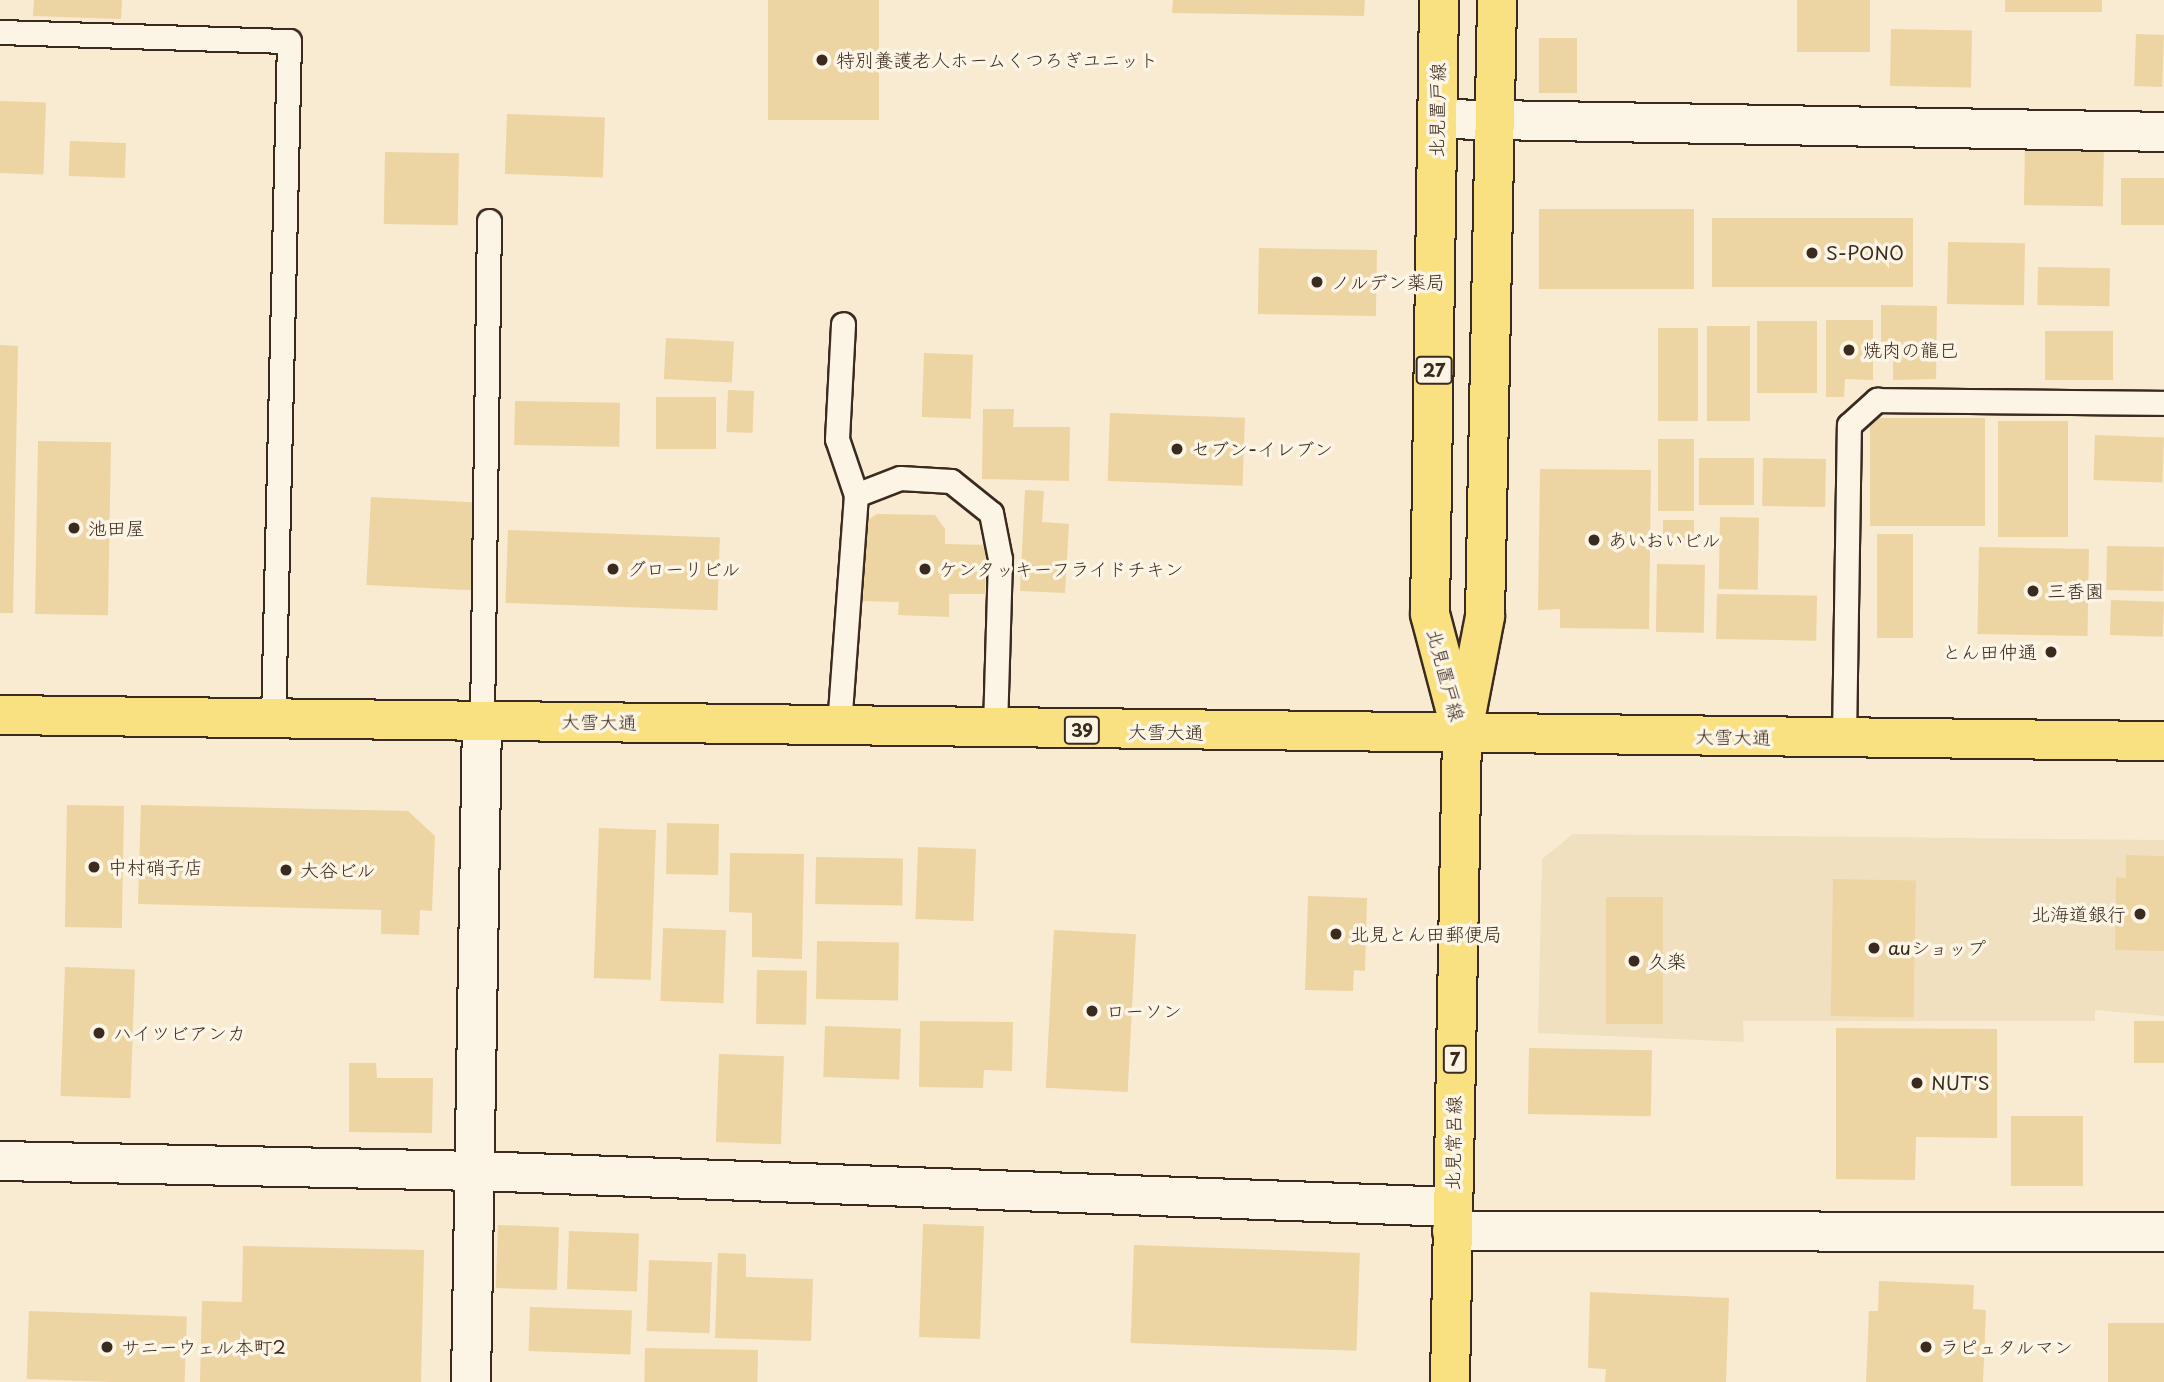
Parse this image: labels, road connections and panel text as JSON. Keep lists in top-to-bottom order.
{
  "streets": {
    "main road": [
      "北見置戸線",
      "27",
      "大雪大通",
      "39",
      "7",
      "北見常呂線"
    ]
  },
  "crossings": [
    ["北見置戸線", "大雪大通"],
    ["北見置戸線", "北見常呂線"],
    ["大雪大通", "北見常呂線"]
  ],
  "places": [
    "特別養護老人ホームくつろぎユニット",
    "S-PONO",
    "ノルデン薬局",
    "焼肉の龍巳",
    "セブン-イレブン",
    "池田屋",
    "あいおいビル",
    "グローリビル",
    "ケンタッキーフライドチキン",
    "三香園",
    "とん田仲通",
    "中村硝子店",
    "大谷ビル",
    "北海道銀行",
    "北見とん田郵便局",
    "auショップ",
    "久楽",
    "ローソン",
    "ハイツビアンカ",
    "NUT'S",
    "サニーウェル本町2",
    "ラピュタルマン"
  ]
}
